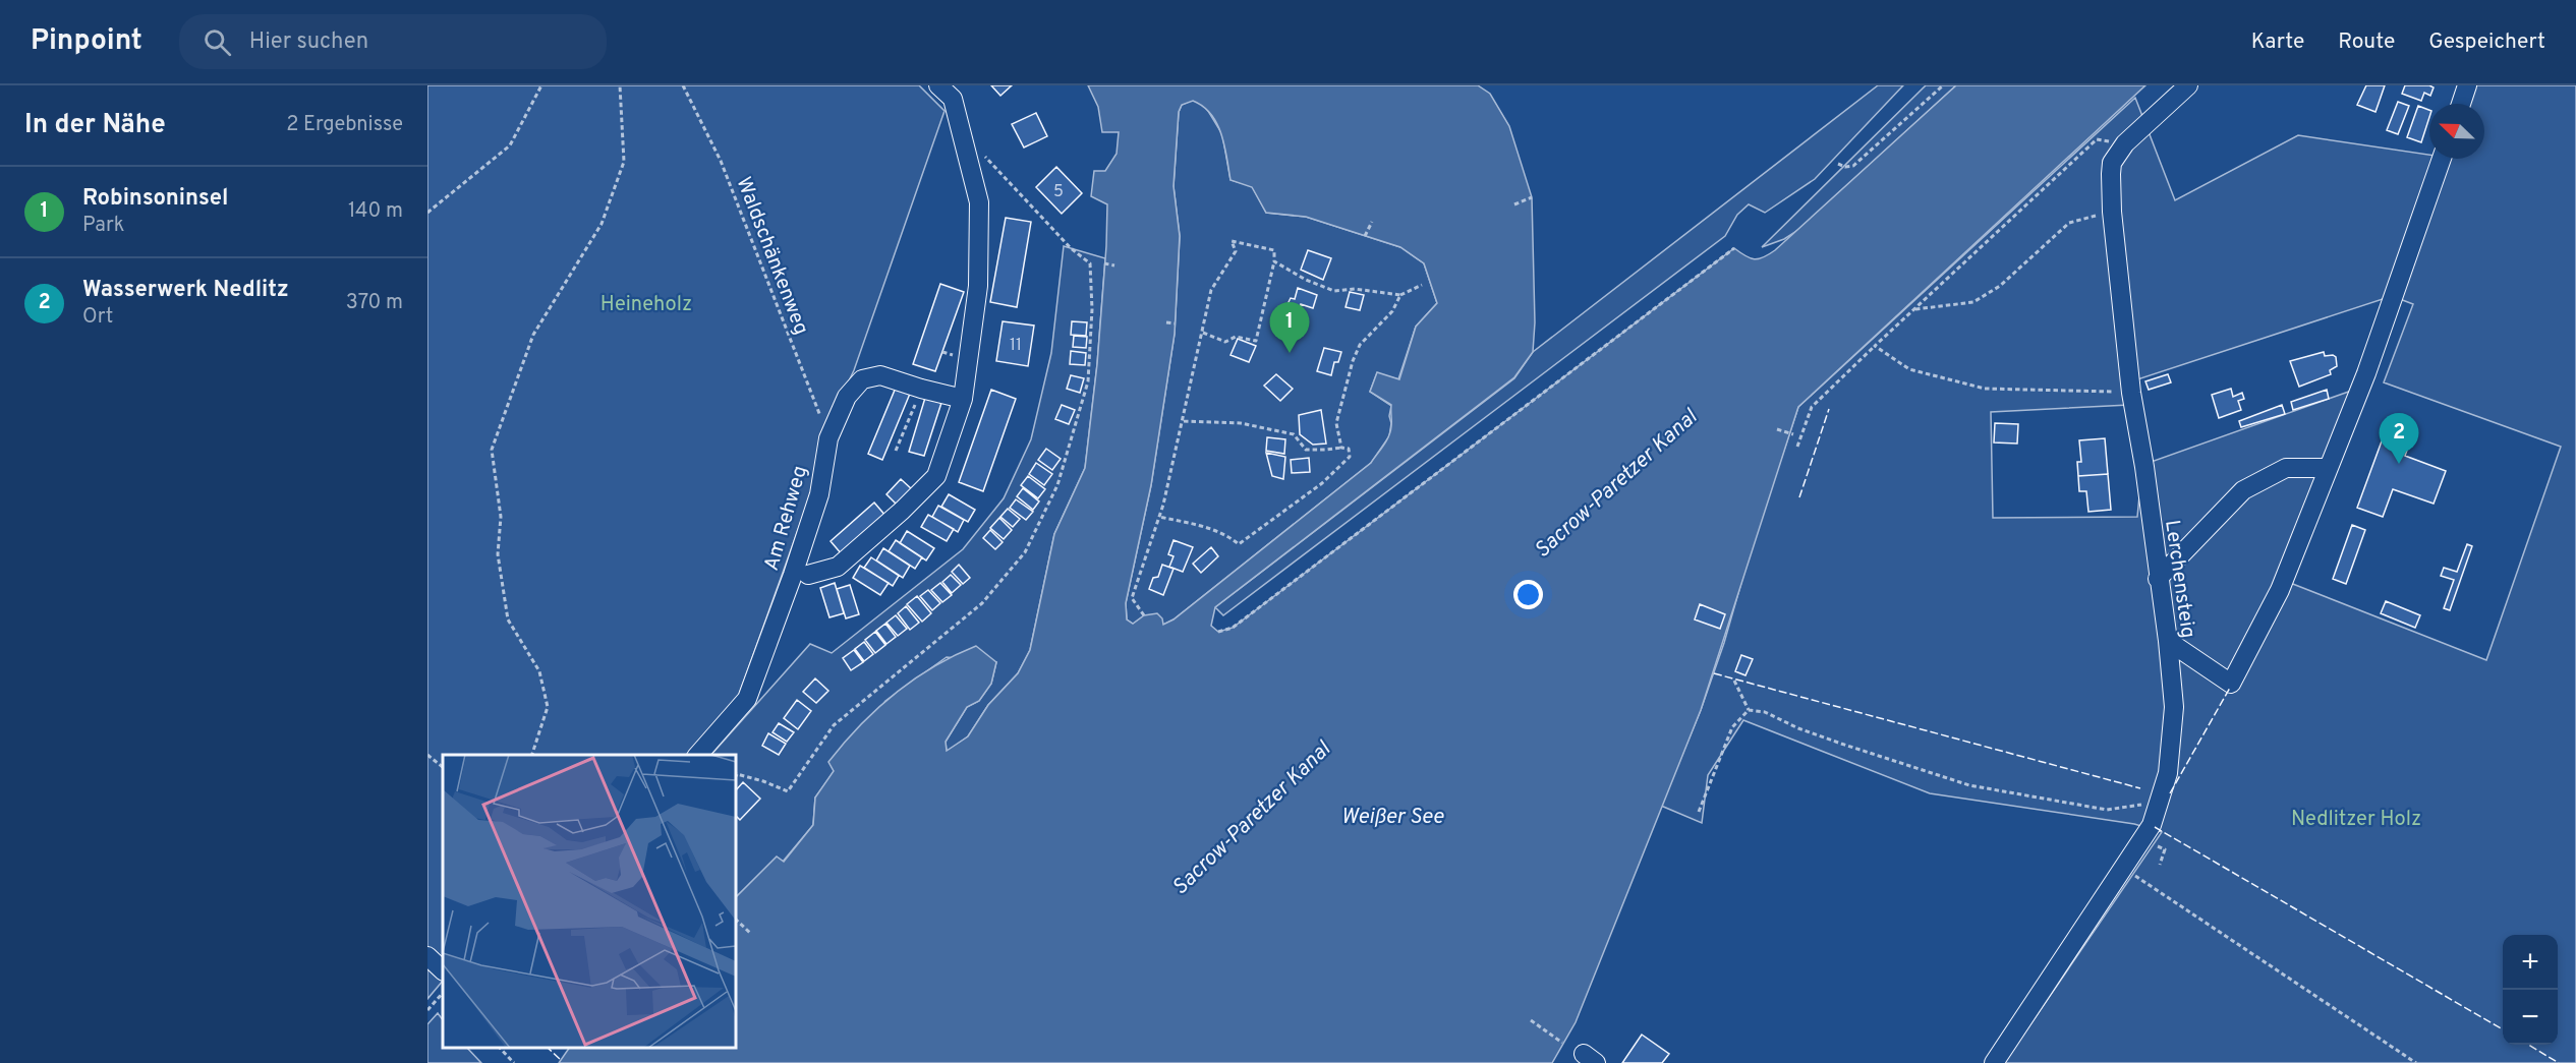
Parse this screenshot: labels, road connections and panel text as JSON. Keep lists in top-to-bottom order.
{
  "streets": {
    "street": ["Am Rehweg", "Lerchensteig"],
    "path": ["Waldschänkenweg"]
  },
  "crossings": [
    ["Waldschänkenweg", "Am Rehweg"]
  ],
  "water": ["Sacrow-Paretzer Kanal", "Weißer See"],
  "parks": ["Heineholz", "Nedlitzer Holz"],
  "house_numbers": ["5", "11"],
  "north": "top left",
  "page": {
    "header": "Pinpoint",
    "search": "Hier suchen",
    "nav": ["Karte", "Route", "Gespeichert"],
    "heading": ["In der Nähe", "2 Ergebnisse"],
    "list": [
      {
        "mark": "1",
        "name": "Robinsoninsel",
        "note": "Park",
        "value": "140 m"
      },
      {
        "mark": "2",
        "name": "Wasserwerk Nedlitz",
        "note": "Ort",
        "value": "370 m"
      }
    ],
    "pins": ["1", "2"],
    "map_buttons": ["+", "−"]
  }
}
